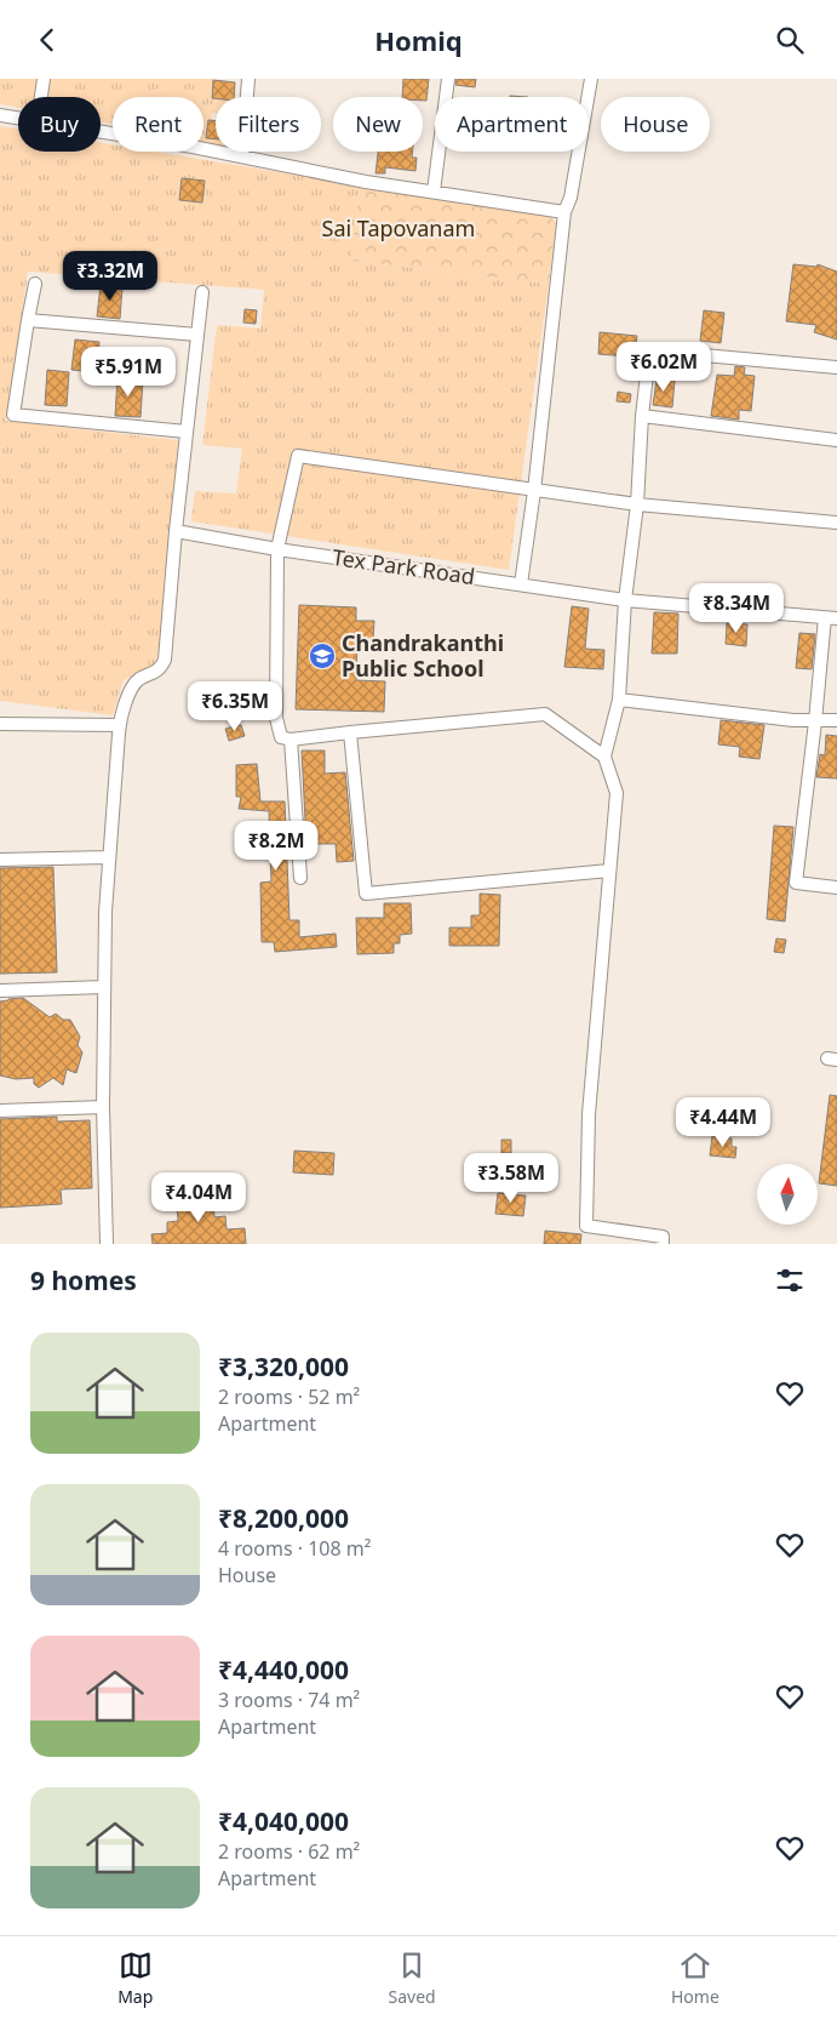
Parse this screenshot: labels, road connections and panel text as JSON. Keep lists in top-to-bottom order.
{
  "streets": {
    "street": ["Tex Park Road"]
  },
  "parks": ["Sai Tapovanam"],
  "places": {
    "school or university": ["Chandrakanthi Public School"]
  },
  "north": "top",
  "page": {
    "header": "Homiq",
    "chip": [
      "Buy",
      "Rent",
      "Filters",
      "New",
      "Apartment",
      "House"
    ],
    "price": [
      "₹3.32M",
      "₹6.02M",
      "₹5.91M",
      "₹8.34M",
      "₹6.35M",
      "₹8.2M",
      "₹4.44M",
      "₹3.58M",
      "₹4.04M"
    ],
    "heading": "9 homes",
    "list": [
      {
        "name": "₹3,320,000",
        "note": "2 rooms · 52 m² · Apartment"
      },
      {
        "name": "₹8,200,000",
        "note": "4 rooms · 108 m² · House"
      },
      {
        "name": "₹4,440,000",
        "note": "3 rooms · 74 m² · Apartment"
      },
      {
        "name": "₹4,040,000",
        "note": "2 rooms · 62 m² · Apartment"
      }
    ],
    "tabs": ["Map", "Saved", "Home"]
  }
}
